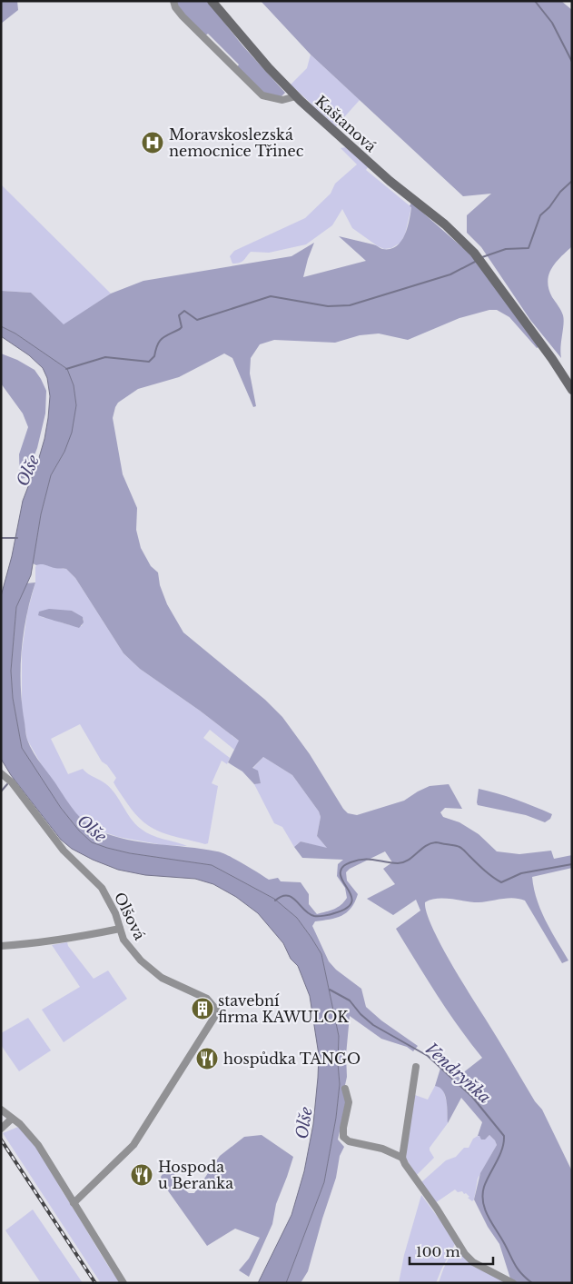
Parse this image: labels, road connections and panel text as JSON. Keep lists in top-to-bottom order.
{
  "streets": {
    "street": ["Kaštanová", "Olšová"]
  },
  "water": ["Olše", "Vendryňka"],
  "places": {
    "hospital": ["Moravskoslezská nemocnice Třinec"],
    "building": ["stavební firma KAWULOK"],
    "restaurant": ["hospůdka TANGO", "Hospoda u Beranka"]
  },
  "scale_bar": "100 m"
}
